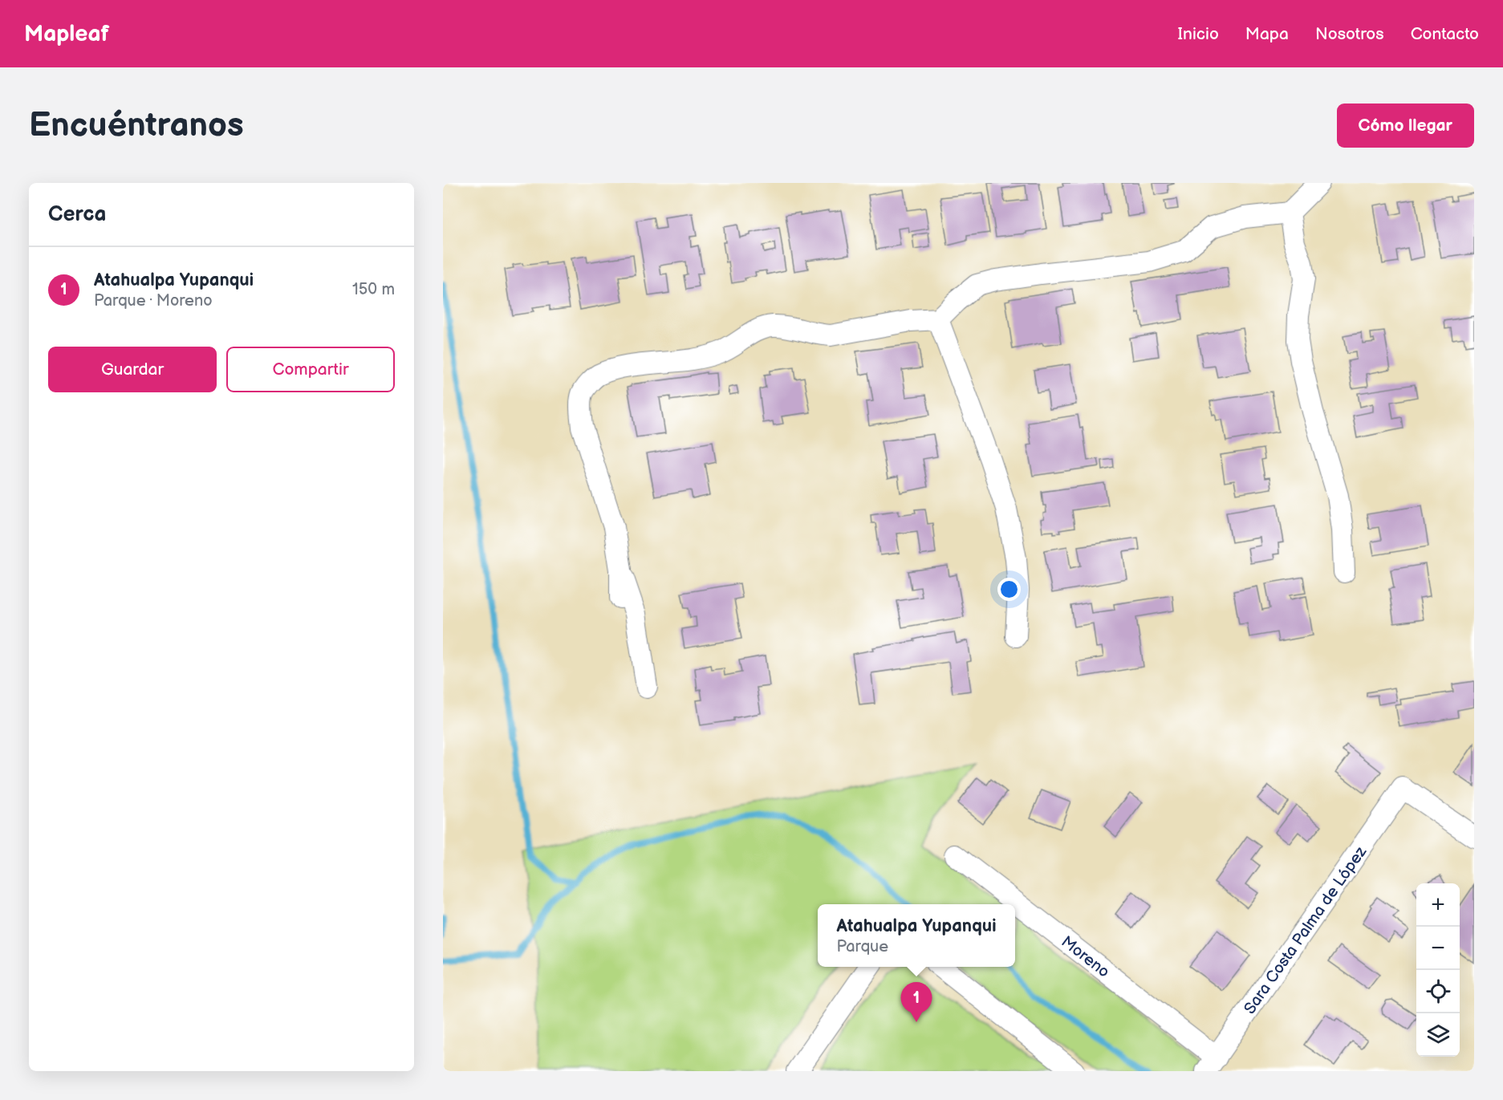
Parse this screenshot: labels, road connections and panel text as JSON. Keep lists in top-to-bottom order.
{
  "streets": {
    "street": ["Sara Costa Palma de López", "Moreno"]
  },
  "crossings": [
    ["Sara Costa Palma de López", "Moreno"]
  ],
  "page": {
    "header": "Mapleaf",
    "nav": [
      "Inicio",
      "Mapa",
      "Nosotros",
      "Contacto"
    ],
    "buttons": [
      "Cómo llegar",
      ["Guardar", "Compartir"]
    ],
    "title": "Encuéntranos",
    "heading": "Cerca",
    "list": [
      {
        "mark": "1",
        "name": "Atahualpa Yupanqui",
        "note": "Parque · Moreno",
        "value": "150 m"
      }
    ],
    "map_buttons": ["+", "−"],
    "popup": ["Atahualpa Yupanqui", "Parque"],
    "pins": "1"
  }
}
